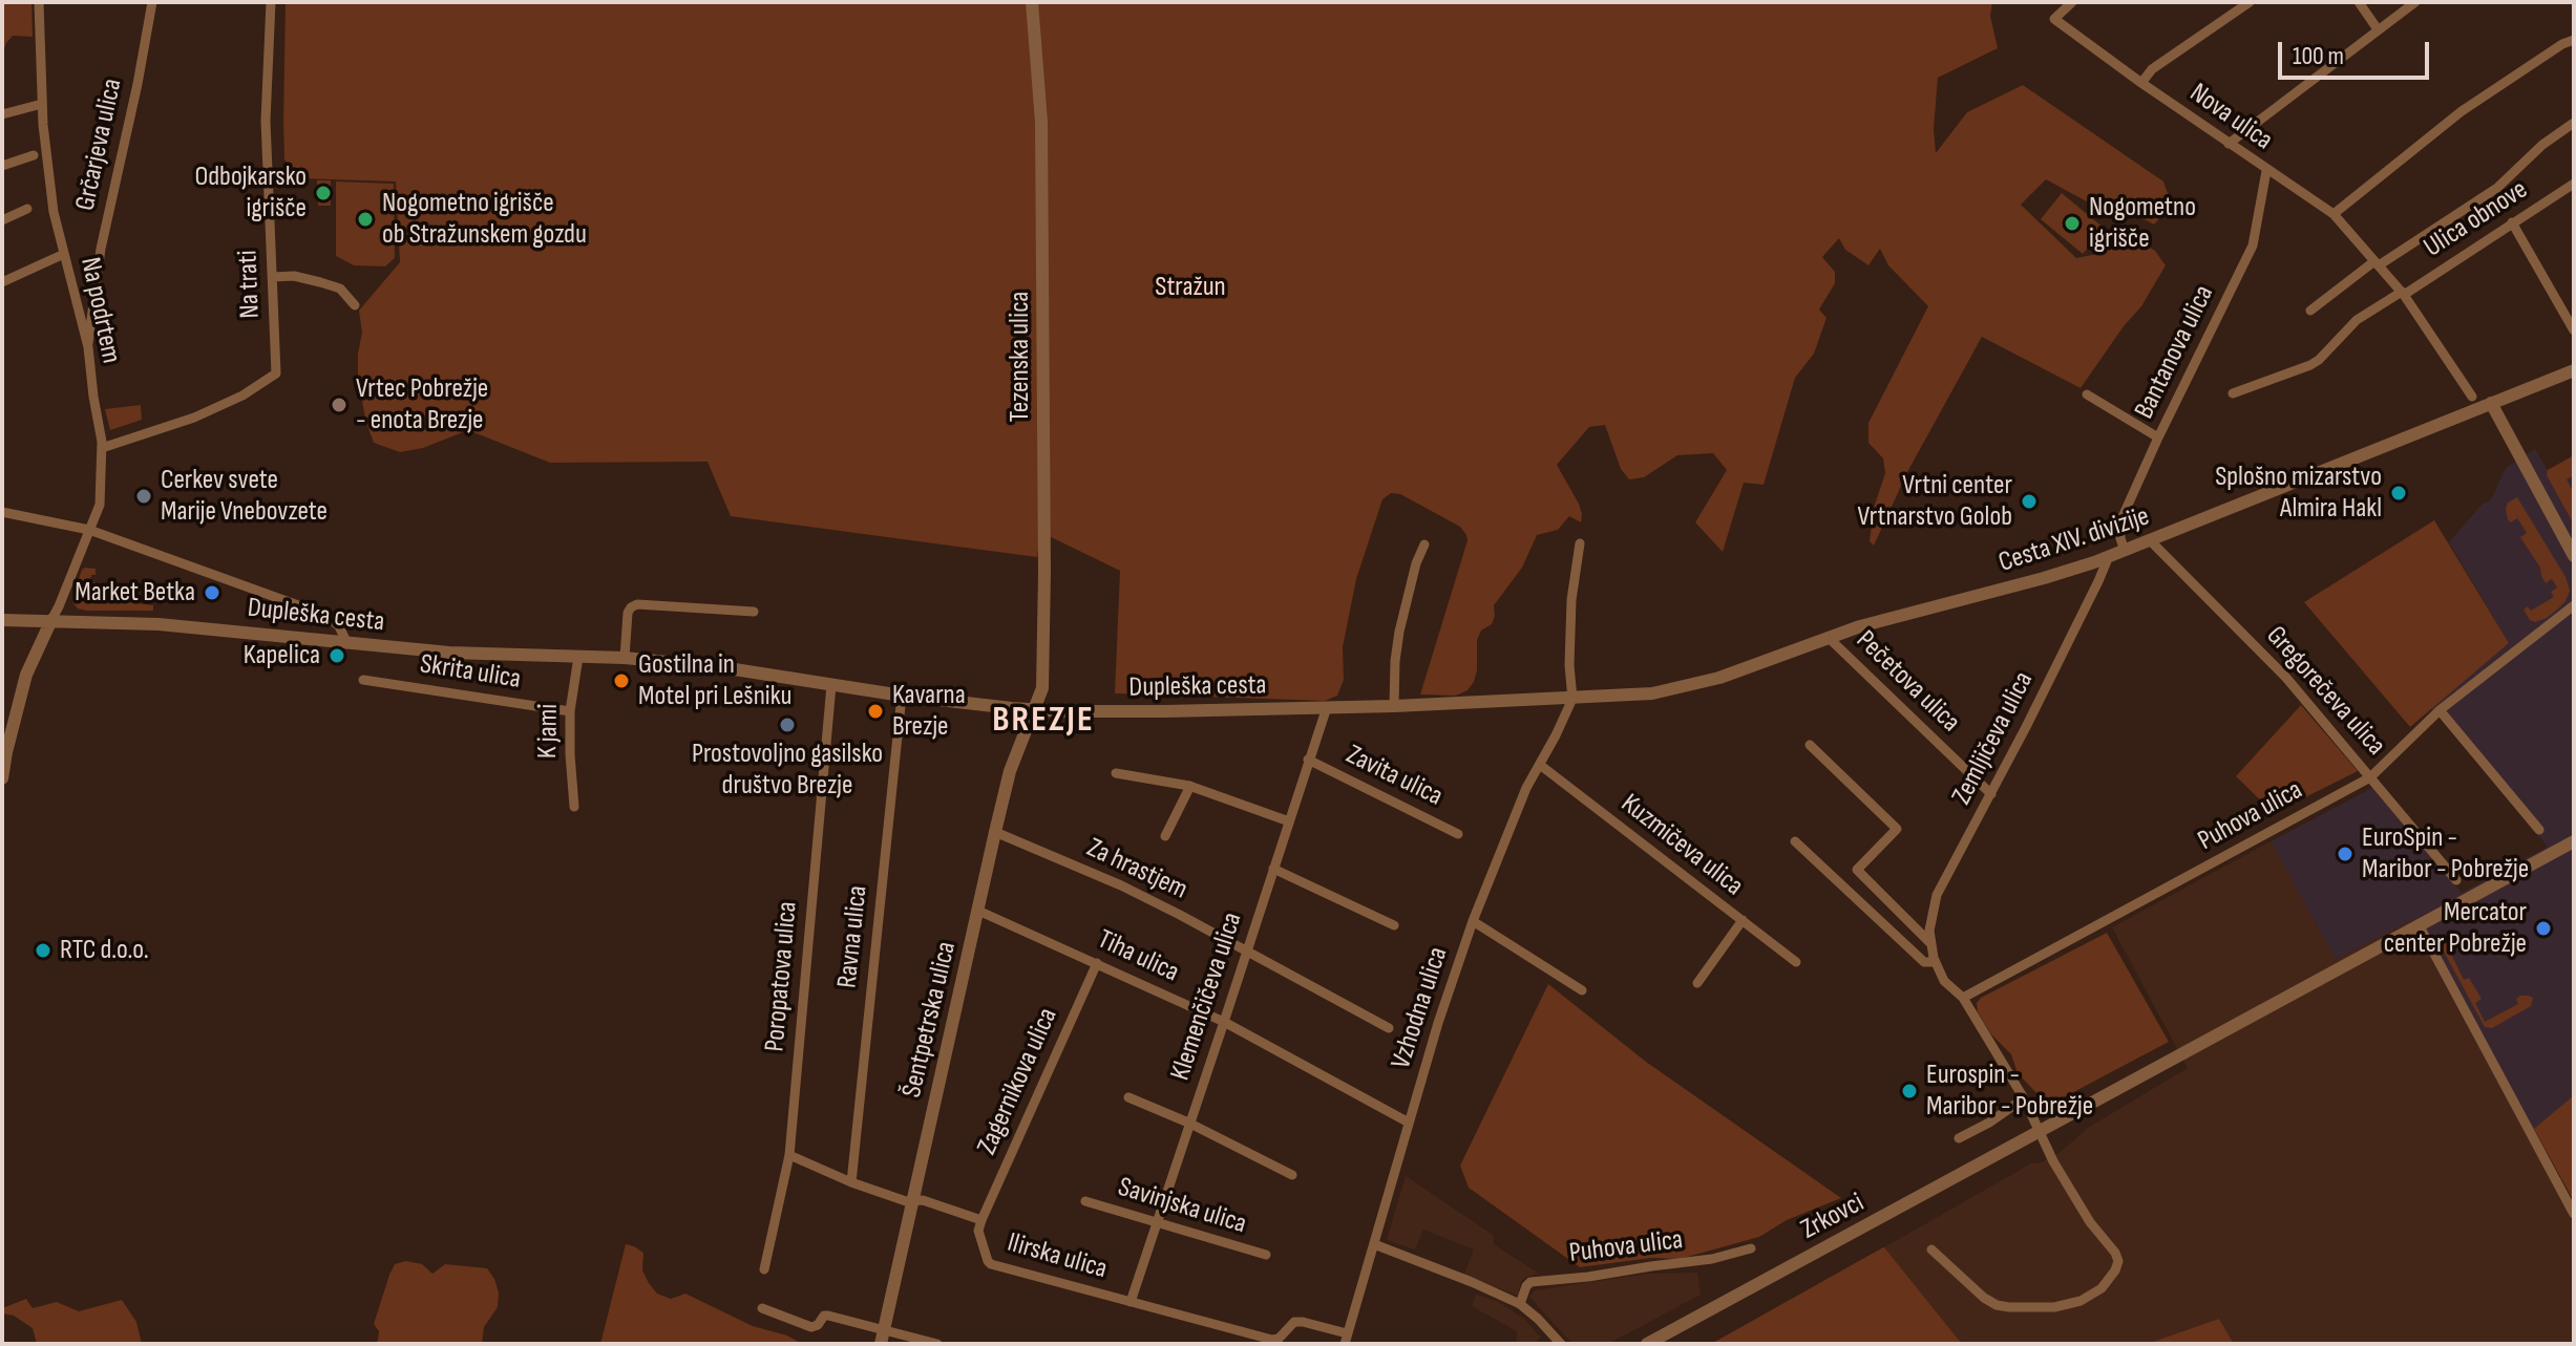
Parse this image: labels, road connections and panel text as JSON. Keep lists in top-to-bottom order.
{
  "streets": {
    "street": [
      "Nova ulica",
      "Grčarjeva ulica",
      "Ulica obnove",
      "Na trati",
      "Na podrtem",
      "Bantanova ulica",
      "Tezenska ulica",
      "Cesta XIV. divizije",
      "Dupleška cesta",
      "Skrita ulica",
      "Pečetova ulica",
      "Gregorečeva ulica",
      "K jami",
      "Zemljičeva ulica",
      "Zavita ulica",
      "Puhova ulica",
      "Kuzmičeva ulica",
      "Za hrastjem",
      "Ravna ulica",
      "Tiha ulica",
      "Poropatova ulica",
      "Klemenčičeva ulica",
      "Vzhodna ulica",
      "Šentpetrska ulica",
      "Zagernikova ulica",
      "Savinjska ulica",
      "Zrkovci",
      "Ilirska ulica"
    ]
  },
  "crossings": [
    ["Nova ulica", "Ulica obnove"],
    ["Nova ulica", "Bantanova ulica"],
    ["Grčarjeva ulica", "Na podrtem"],
    ["Na trati", "Na podrtem"],
    ["Na podrtem", "Dupleška cesta"],
    ["Bantanova ulica", "Cesta XIV. divizije"],
    ["Tezenska ulica", "Dupleška cesta"],
    ["Tezenska ulica", "Šentpetrska ulica"],
    ["Cesta XIV. divizije", "Dupleška cesta"],
    ["Cesta XIV. divizije", "Pečetova ulica"],
    ["Cesta XIV. divizije", "Gregorečeva ulica"],
    ["Cesta XIV. divizije", "Zemljičeva ulica"],
    ["Cesta XIV. divizije", "Vzhodna ulica"],
    ["Dupleška cesta", "K jami"],
    ["Dupleška cesta", "Ravna ulica"],
    ["Dupleška cesta", "Poropatova ulica"],
    ["Dupleška cesta", "Klemenčičeva ulica"],
    ["Dupleška cesta", "Vzhodna ulica"],
    ["Dupleška cesta", "Šentpetrska ulica"],
    ["Skrita ulica", "K jami"],
    ["Pečetova ulica", "Zemljičeva ulica"],
    ["Gregorečeva ulica", "Puhova ulica"],
    ["Zemljičeva ulica", "Puhova ulica"],
    ["Zemljičeva ulica", "Zrkovci"],
    ["Zavita ulica", "Klemenčičeva ulica"],
    ["Kuzmičeva ulica", "Vzhodna ulica"],
    ["Za hrastjem", "Klemenčičeva ulica"],
    ["Za hrastjem", "Šentpetrska ulica"],
    ["Ravna ulica", "Ilirska ulica"],
    ["Tiha ulica", "Klemenčičeva ulica"],
    ["Tiha ulica", "Vzhodna ulica"],
    ["Tiha ulica", "Šentpetrska ulica"],
    ["Tiha ulica", "Zagernikova ulica"],
    ["Poropatova ulica", "Ilirska ulica"],
    ["Klemenčičeva ulica", "Savinjska ulica"],
    ["Klemenčičeva ulica", "Ilirska ulica"],
    ["Vzhodna ulica", "Ilirska ulica"],
    ["Šentpetrska ulica", "Ilirska ulica"],
    ["Zagernikova ulica", "Ilirska ulica"]
  ],
  "districts": ["BREZJE"],
  "parks": ["Stražun"],
  "places": [
    "Odbojkarsko igrišče",
    "Nogometno igrišče ob Stražunskem gozdu",
    "Nogometno igrišče",
    "Vrtec Pobrežje - enota Brezje",
    "Splošno mizarstvo Almira Hakl",
    "Cerkev svete Marije Vnebovzete",
    "Vrtni center Vrtnarstvo Golob",
    "Market Betka",
    "Kapelica",
    "Gostilna in Motel pri Lešniku",
    "Kavarna Brezje",
    "Prostovoljno gasilsko društvo Brezje",
    "EuroSpin - Maribor - Pobrežje",
    "Mercator center Pobrežje",
    "RTC d.o.o.",
    "Eurospin - Maribor - Pobrežje"
  ],
  "scale_bar": "100 m"
}
